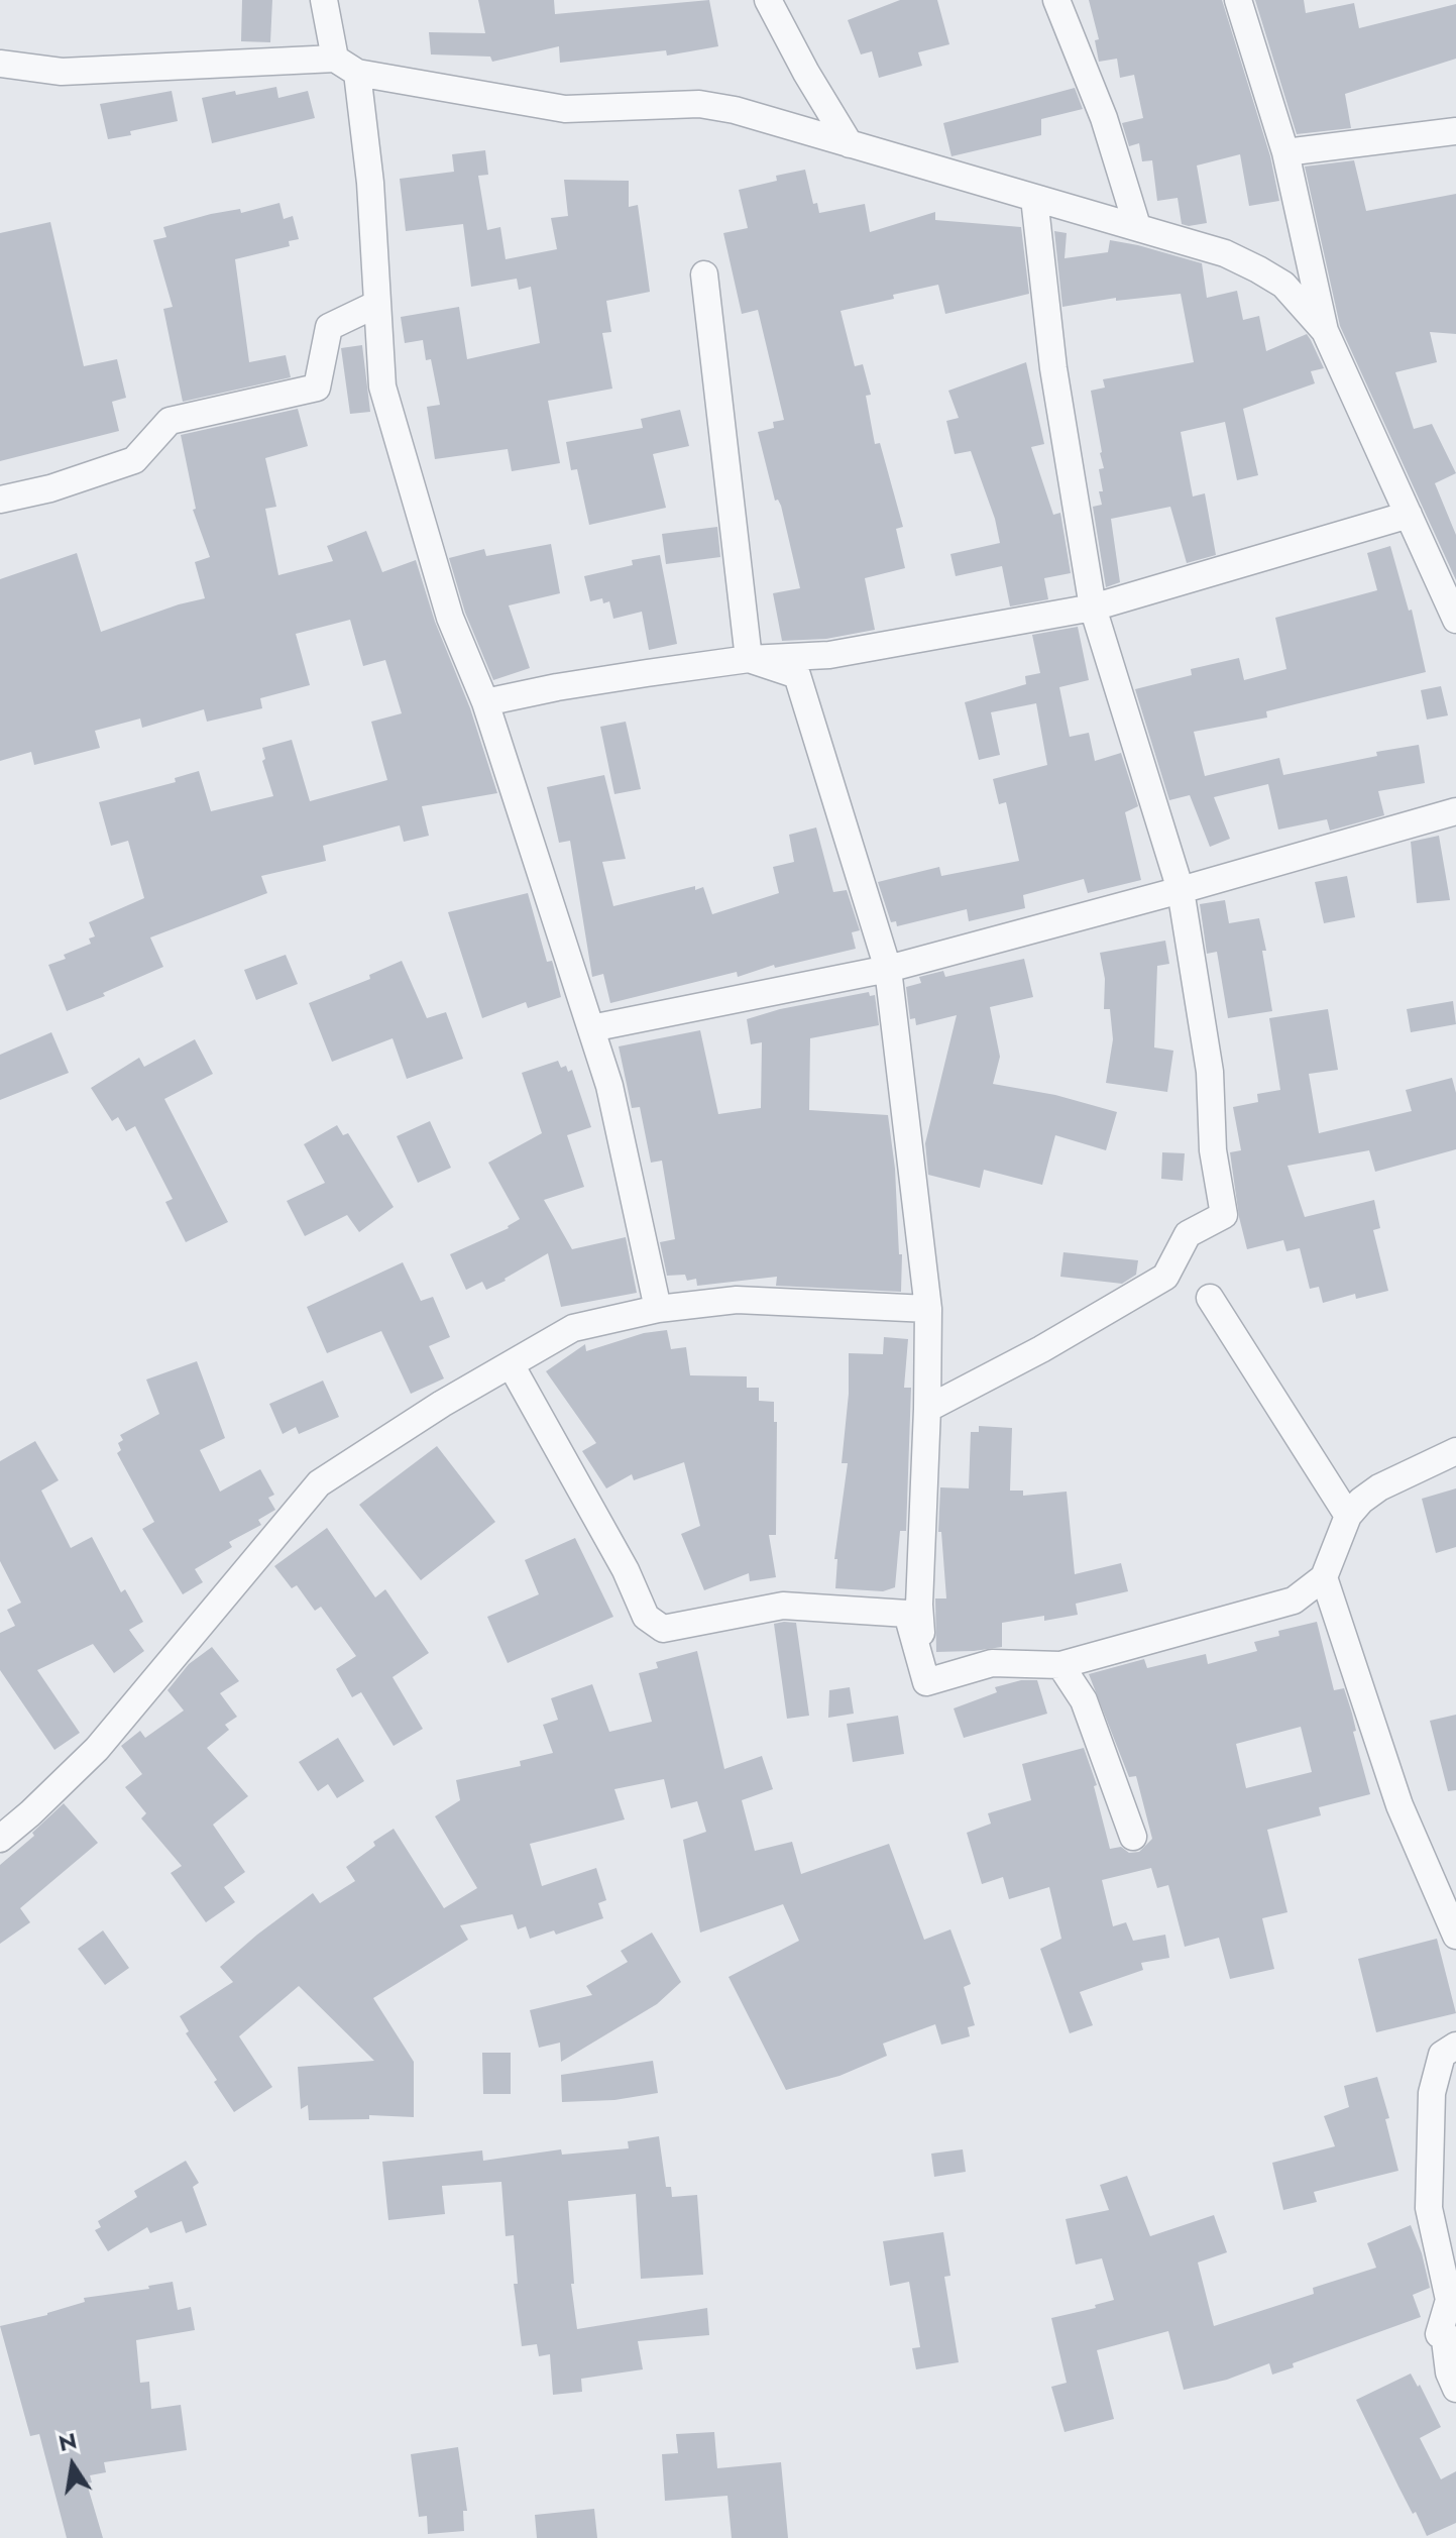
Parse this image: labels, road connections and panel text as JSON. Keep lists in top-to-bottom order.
{
  "north": "top"
}
